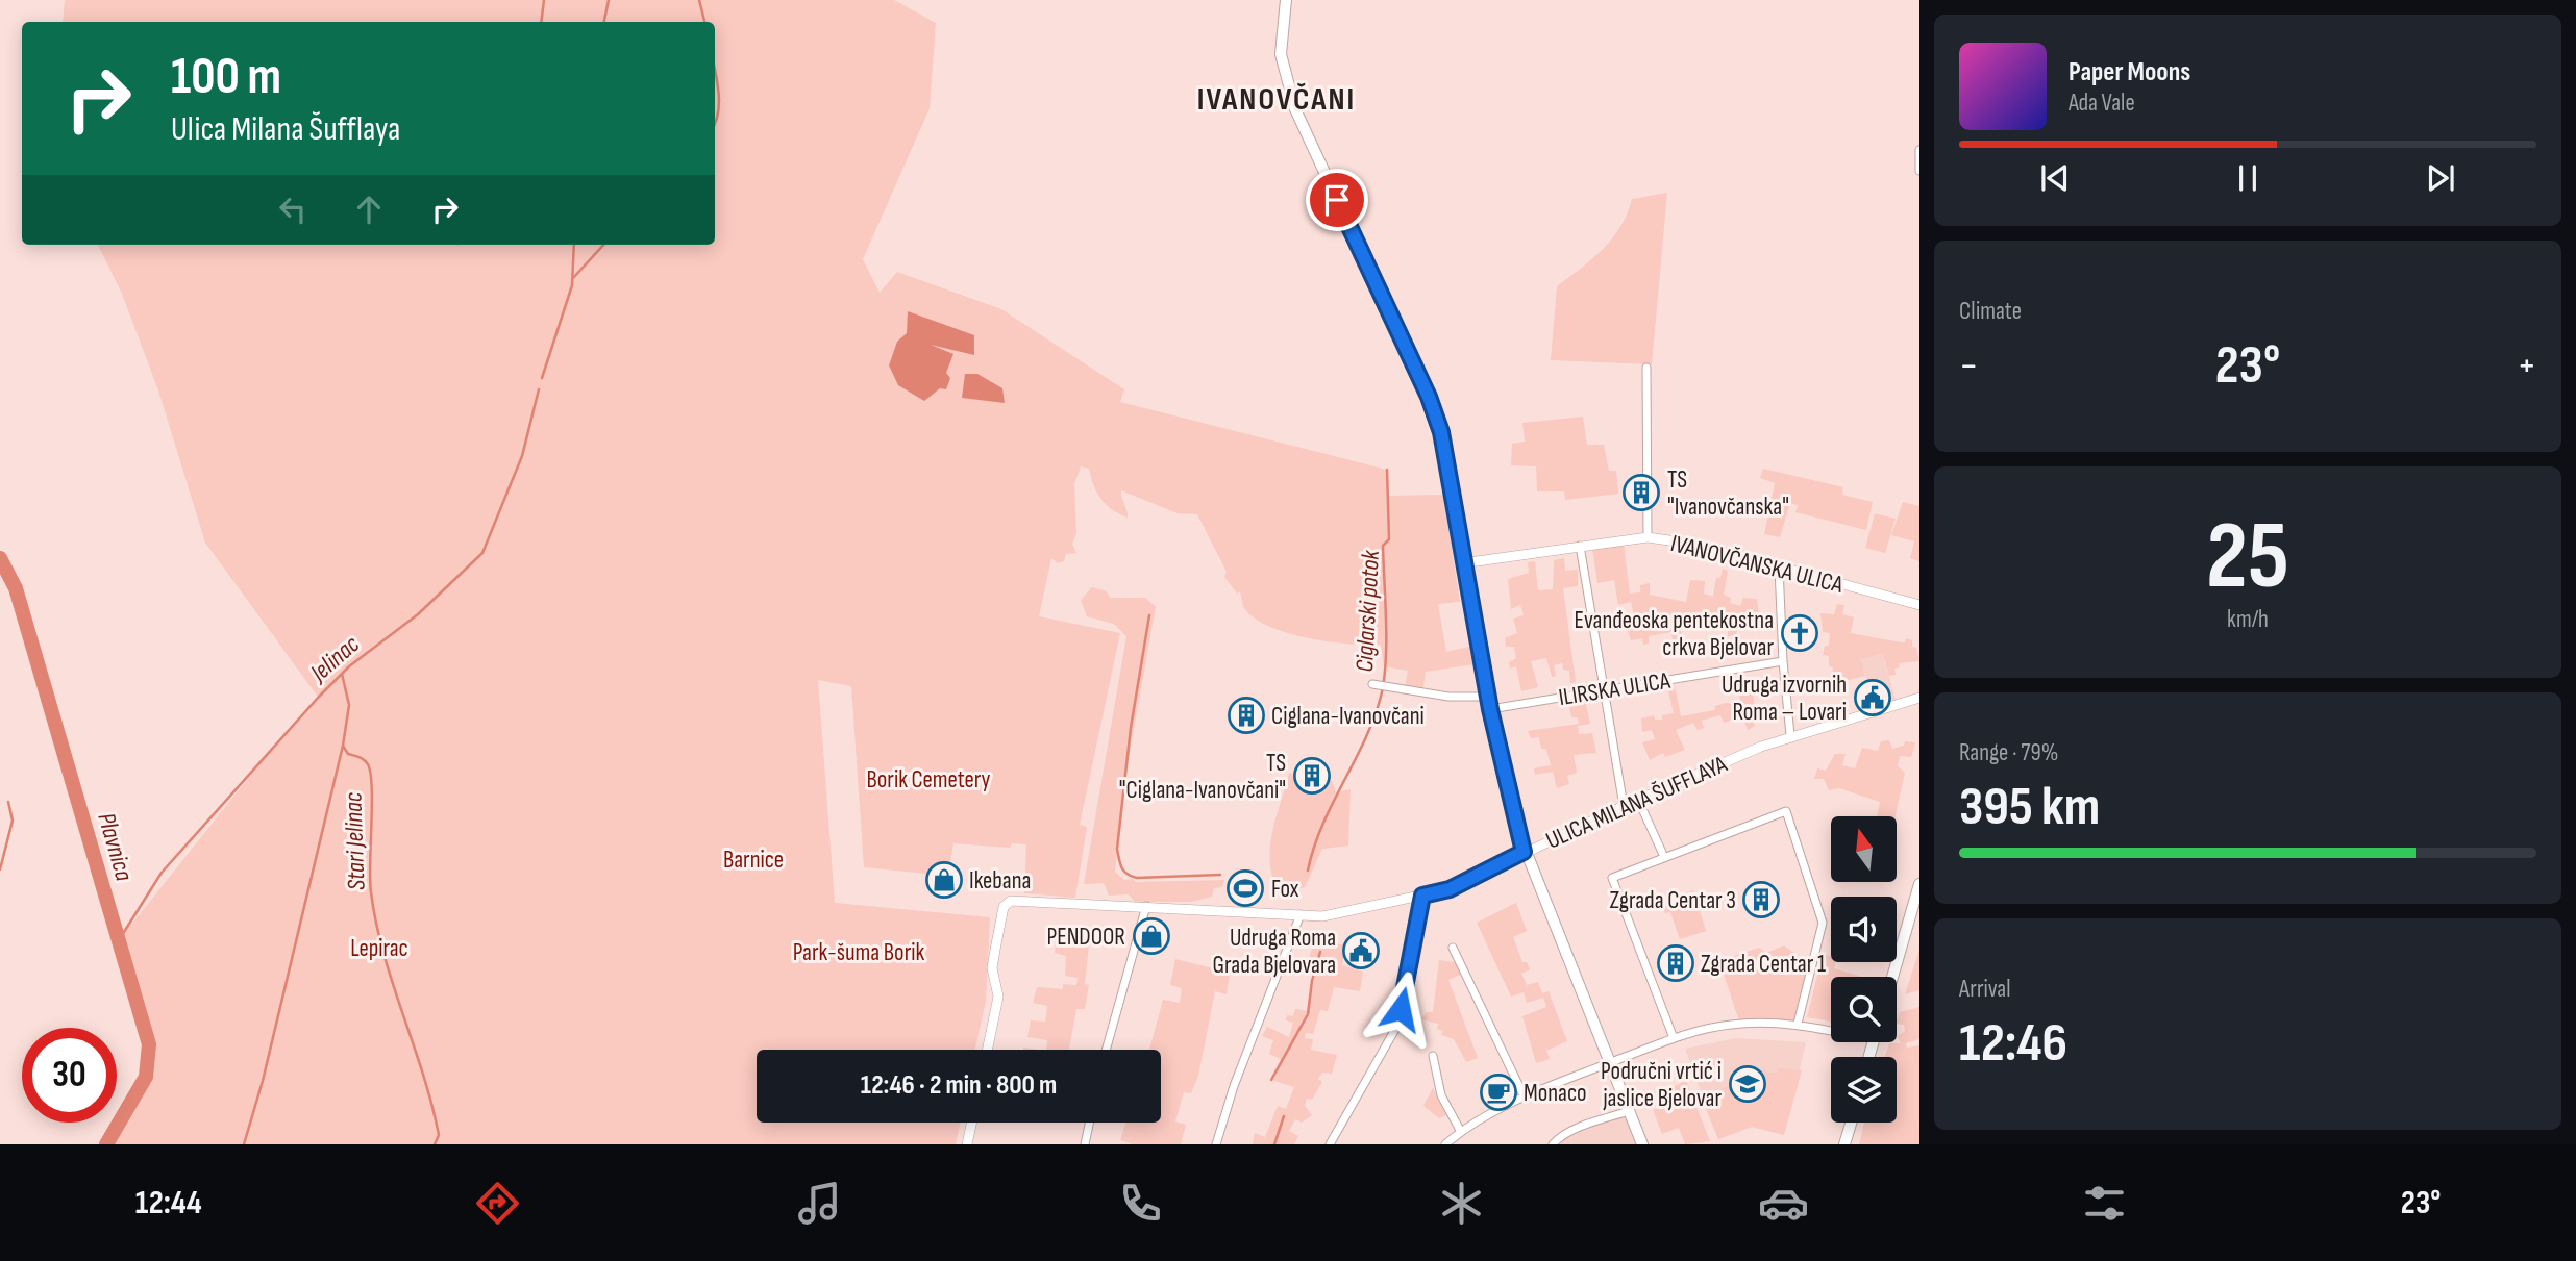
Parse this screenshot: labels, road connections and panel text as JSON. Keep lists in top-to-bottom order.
{
  "streets": {
    "street": ["IVANOVČANSKA ULICA", "ILIRSKA ULICA", "ULICA MILANA ŠUFFLAYA"]
  },
  "districts": ["IVANOVČANI"],
  "water": [
    "Ciglarski potok",
    "Jelinac",
    "Stari Jelinac",
    "Plavnica"
  ],
  "parks": [
    "Borik Cemetery",
    "Barnice",
    "Lepirac",
    "Park-šuma Borik"
  ],
  "places": {
    "building": [
      "TS \"Ivanovčanska\"",
      "Ciglana-Ivanovčani",
      "TS \"Ciglana-Ivanovčani\"",
      "Zgrada Centar 3",
      "Zgrada Centar 1"
    ],
    "church": ["Evanđeoska pentekostna crkva Bjelovar"],
    "public building": ["Udruga izvornih Roma – Lovari", "Udruga Roma Grada Bjelovara"],
    "shop": ["Ikebana", "PENDOOR"],
    "sports": ["Fox"],
    "school or university": ["Područni vrtić i jaslice Bjelovar"],
    "cafe": ["Monaco"]
  },
  "north": "top",
  "page": {
    "turn": ["100 m", "Ulica Milana Šufflaya"],
    "song": ["Paper Moons", "Ada Vale"],
    "tile": [
      "Climate",
      ["25", "km/h"],
      ["Range · 79%", "395 km"],
      ["Arrival", "12:46"]
    ],
    "heat": ["−", "23°", "+"],
    "limit": "30",
    "trip": "12:46 · 2 min · 800 m",
    "tabs": ["12:44", "23°"]
  }
}
